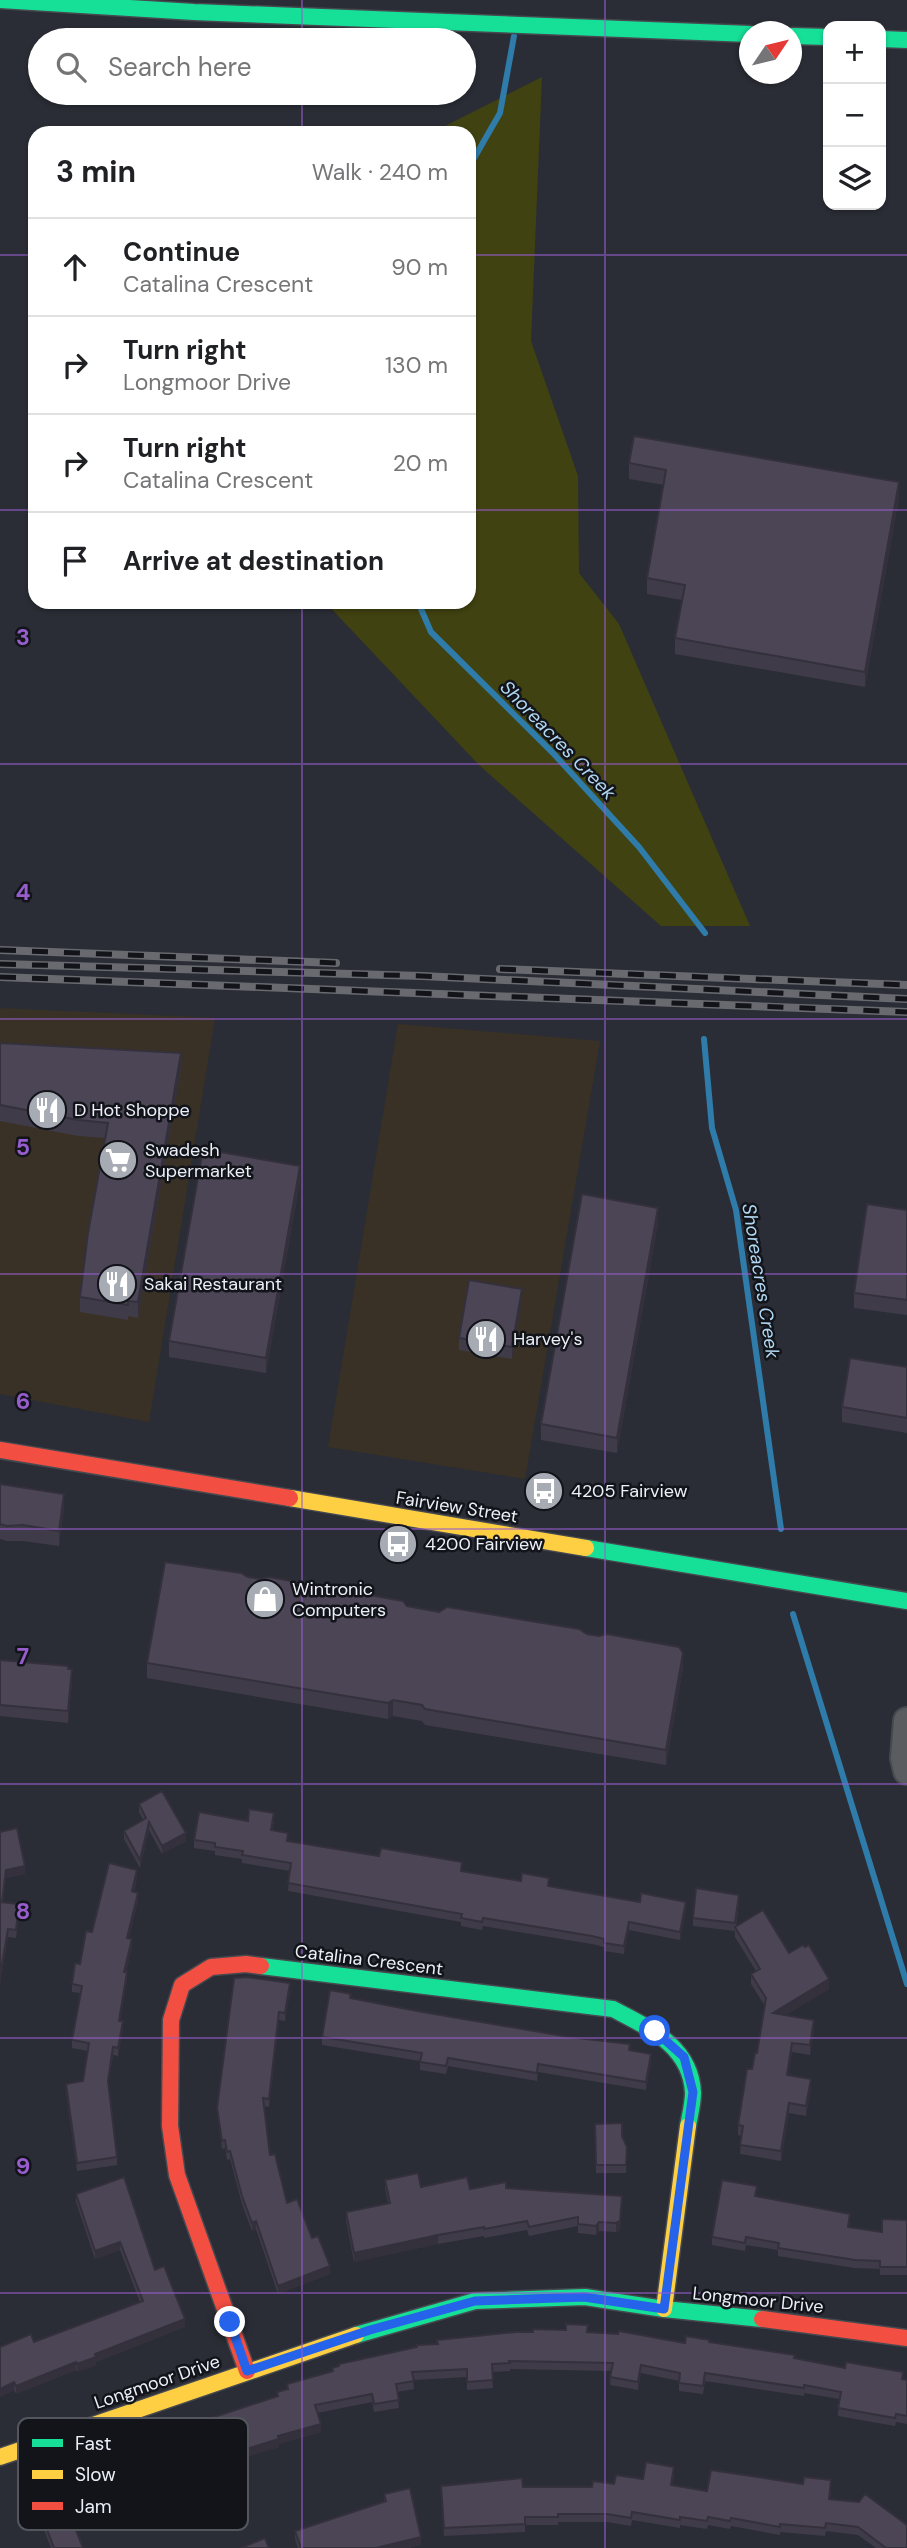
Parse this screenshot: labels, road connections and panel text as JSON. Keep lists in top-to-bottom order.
{
  "streets": {
    "street": ["Fairview Street", "Catalina Crescent", "Longmoor Drive"]
  },
  "crossings": [
    ["Catalina Crescent", "Longmoor Drive"]
  ],
  "water": ["Shoreacres Creek"],
  "places": {
    "restaurant": ["D Hot Shoppe", "Sakai Restaurant", "Harvey's"],
    "supermarket": ["Swadesh Supermarket"],
    "bus stop": ["4205 Fairview", "4200 Fairview"],
    "shop": ["Wintronic Computers"]
  },
  "legend": ["Fast", "Slow", "Jam"],
  "north": "top right",
  "page": {
    "map_buttons": ["+", "−"],
    "search": "Search here",
    "heading": ["3 min", "Walk · 240 m"],
    "list": [
      ["Continue", "Catalina Crescent", "90 m"],
      ["Turn right", "Longmoor Drive", "130 m"],
      ["Turn right", "Catalina Crescent", "20 m"],
      "Arrive at destination"
    ]
  },
  "grid": {
    "rows": [
      "3",
      "4",
      "5",
      "6",
      "7",
      "8",
      "9"
    ]
  }
}
